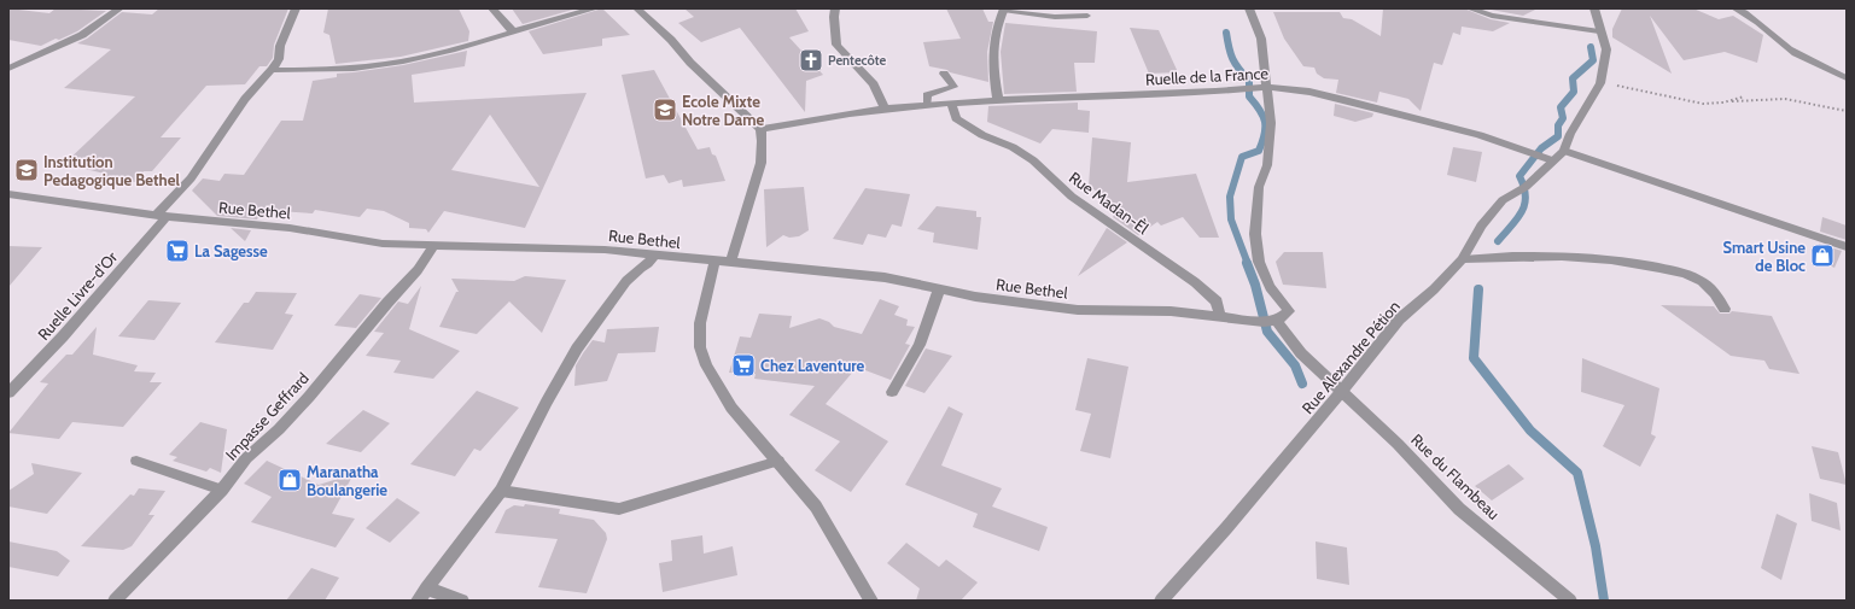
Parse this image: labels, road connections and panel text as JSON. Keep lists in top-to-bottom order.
{
  "streets": {
    "street": [
      "Ruelle de la France",
      "Rue Madan-Èl",
      "Rue Bethel",
      "Ruelle Livre-d'Or",
      "Rue Alexandre Pétion",
      "Impasse Geffrard",
      "Rue du Flambeau"
    ]
  },
  "crossings": [
    ["Ruelle de la France", "Rue Madan-Èl"],
    ["Ruelle de la France", "Rue Alexandre Pétion"],
    ["Rue Madan-Èl", "Rue Bethel"],
    ["Rue Bethel", "Ruelle Livre-d'Or"],
    ["Rue Bethel", "Impasse Geffrard"],
    ["Rue Bethel", "Rue du Flambeau"],
    ["Rue Alexandre Pétion", "Rue du Flambeau"]
  ],
  "places": {
    "church": ["Pentecôte"],
    "school or university": ["Ecole Mixte Notre Dame", "Institution Pedagogique Bethel"],
    "supermarket": ["La Sagesse", "Chez Laventure"],
    "shop": ["Smart Usine de Bloc", "Maranatha Boulangerie"]
  }
}
